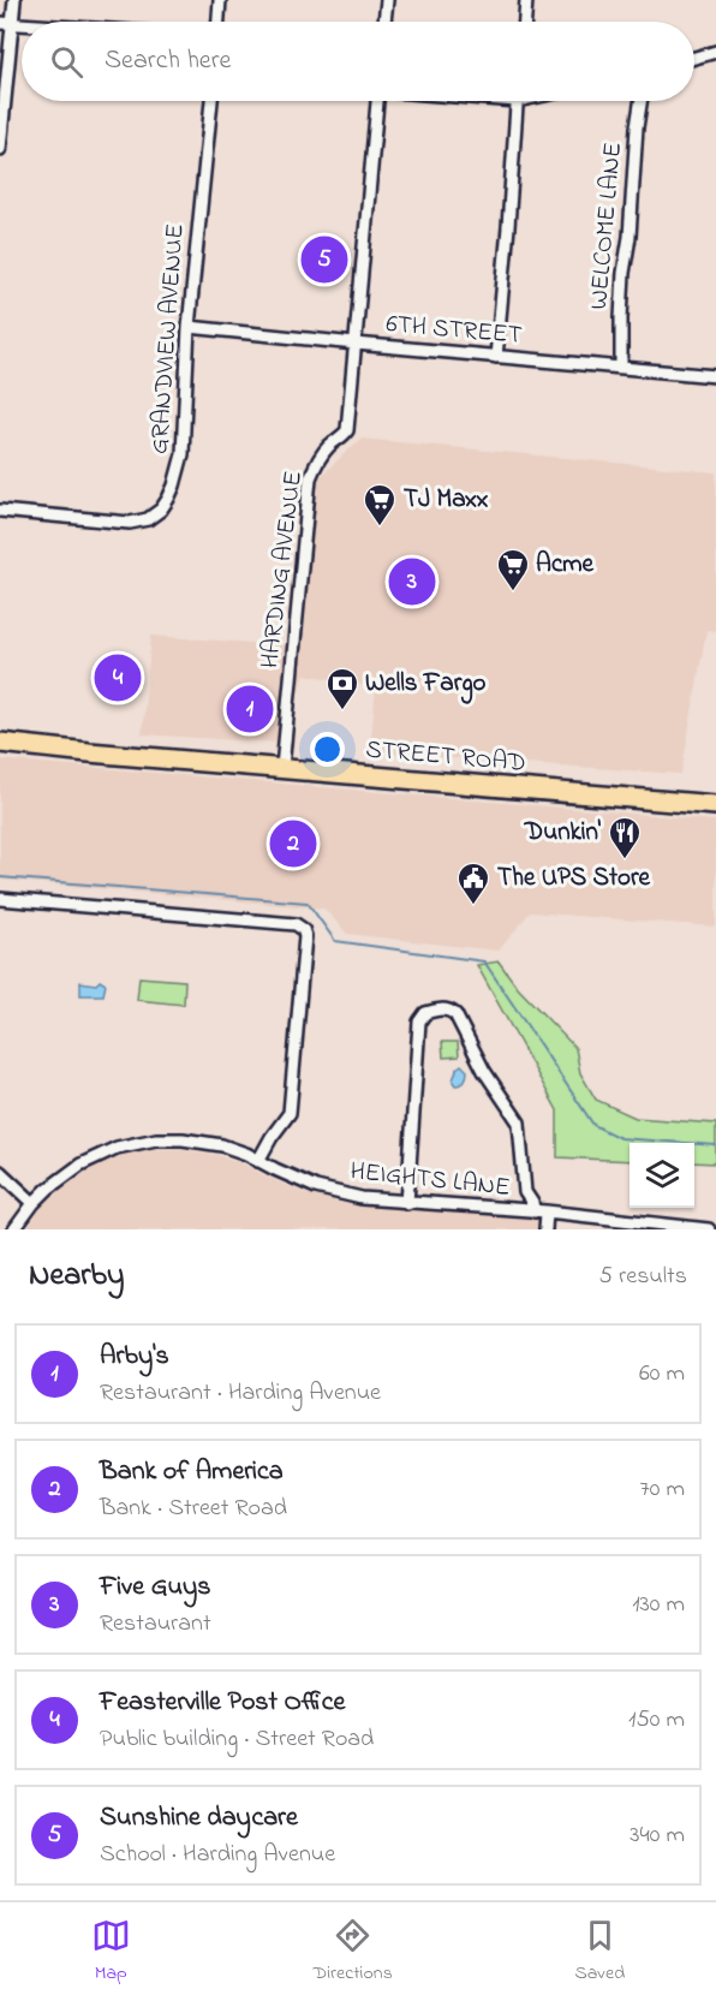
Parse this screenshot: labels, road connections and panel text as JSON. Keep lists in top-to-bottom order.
{
  "streets": {
    "main road": ["STREET ROAD"],
    "street": [
      "WELCOME LANE",
      "6TH STREET",
      "GRANDVIEW AVENUE",
      "HARDING AVENUE",
      "HEIGHTS LANE"
    ]
  },
  "crossings": [
    ["WELCOME LANE", "6TH STREET"],
    ["6TH STREET", "GRANDVIEW AVENUE"],
    ["6TH STREET", "HARDING AVENUE"],
    ["HARDING AVENUE", "STREET ROAD"]
  ],
  "places": {
    "supermarket": ["TJ Maxx", "Acme"],
    "bank": ["Wells Fargo"],
    "restaurant": ["Dunkin'"],
    "public building": ["The UPS Store"]
  },
  "page": {
    "search": "Search here",
    "pins": [
      "5",
      "3",
      "4",
      "1",
      "2"
    ],
    "heading": ["Nearby", "5 results"],
    "list": [
      {
        "mark": "1",
        "name": "Arby's",
        "note": "Restaurant · Harding Avenue",
        "value": "60 m"
      },
      {
        "mark": "2",
        "name": "Bank of America",
        "note": "Bank · Street Road",
        "value": "70 m"
      },
      {
        "mark": "3",
        "name": "Five Guys",
        "note": "Restaurant",
        "value": "130 m"
      },
      {
        "mark": "4",
        "name": "Feasterville Post Office",
        "note": "Public building · Street Road",
        "value": "150 m"
      },
      {
        "mark": "5",
        "name": "Sunshine daycare",
        "note": "School · Harding Avenue",
        "value": "340 m"
      }
    ],
    "nav": ["Map", "Directions", "Saved"]
  }
}
